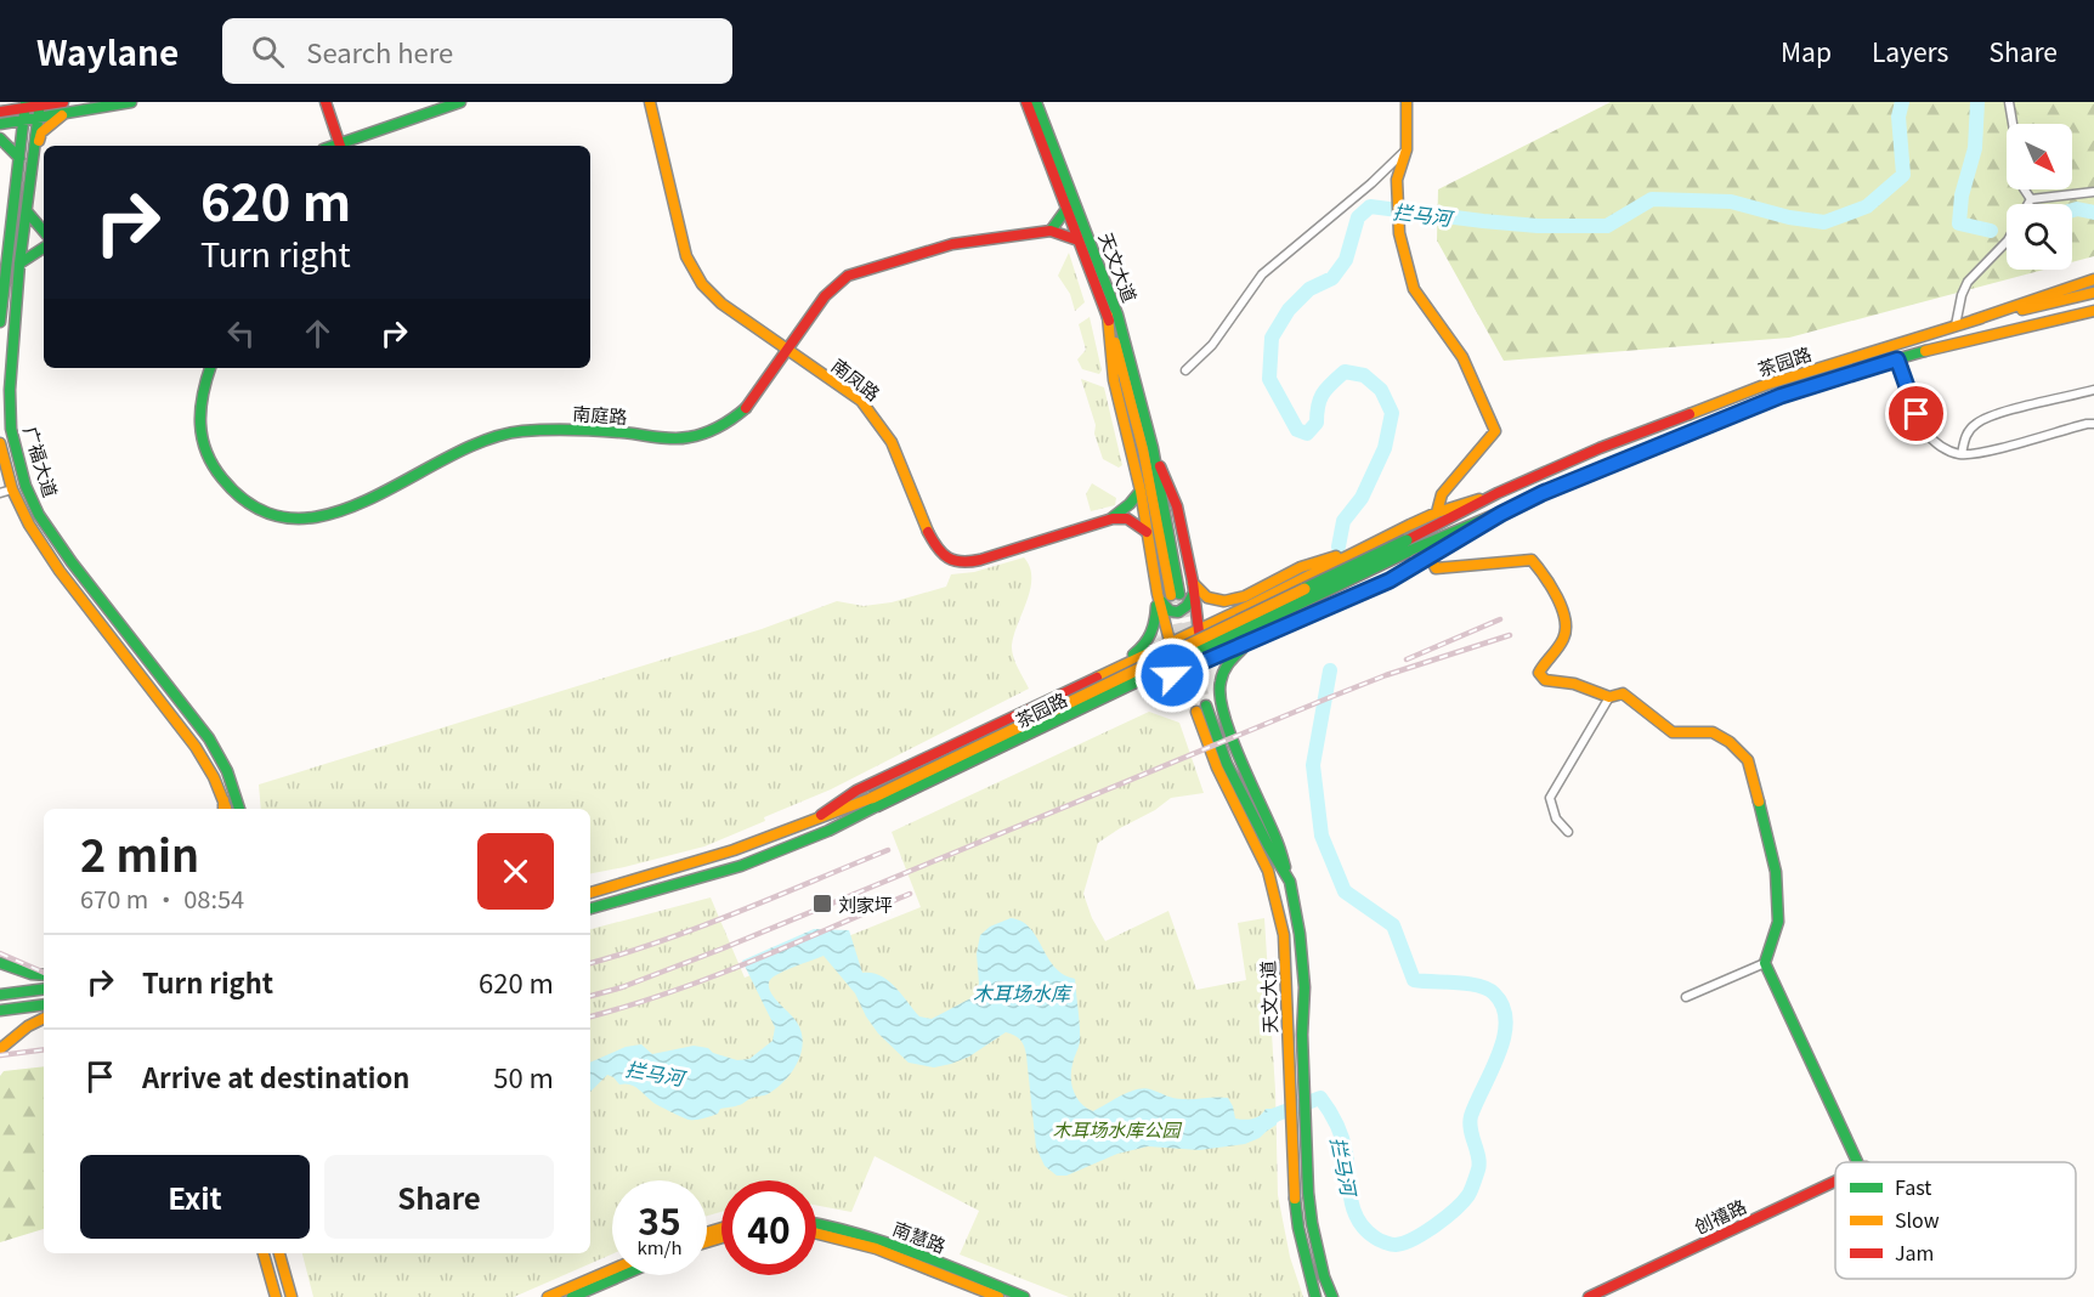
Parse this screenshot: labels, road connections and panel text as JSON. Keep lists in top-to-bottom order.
{
  "streets": {
    "main road": [
      "天文大道",
      "茶园路",
      "南凤路",
      "南庭路",
      "广福大道",
      "创禧路",
      "南慧路"
    ]
  },
  "crossings": [
    ["天文大道", "茶园路"],
    ["南凤路", "南庭路"]
  ],
  "water": ["拦马河", "木耳场水库"],
  "parks": ["木耳场水库公园"],
  "places": {
    "transit": ["刘家坪"]
  },
  "legend": ["Fast", "Slow", "Jam"],
  "north": "bottom right",
  "page": {
    "header": "Waylane",
    "search": "Search here",
    "nav": ["Map", "Layers", "Share"],
    "turn": ["620 m", "Turn right"],
    "heading": ["2 min", "670 m · 08:54"],
    "list": [
      {
        "name": "Turn right",
        "value": "620 m"
      },
      {
        "name": "Arrive at destination",
        "value": "50 m"
      }
    ],
    "buttons": ["Exit", "Share"],
    "speed": "35 km/h",
    "limit": "40"
  }
}
